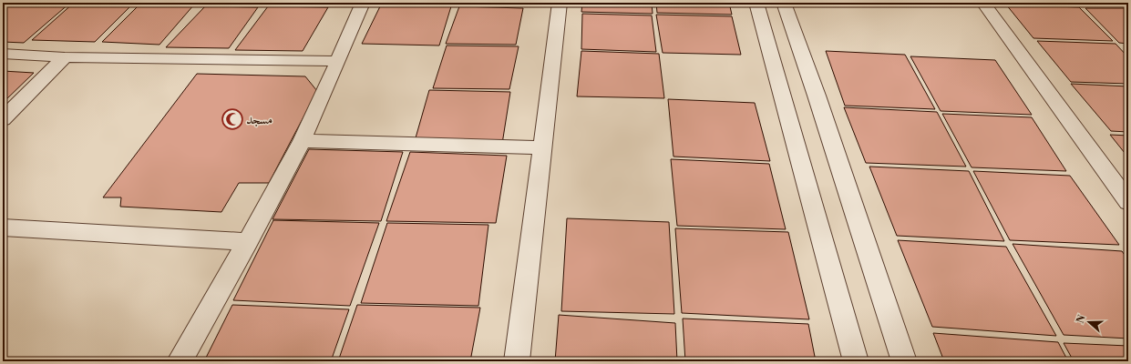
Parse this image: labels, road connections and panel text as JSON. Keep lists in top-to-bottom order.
{
  "places": {
    "mosque": ["مسجد"]
  },
  "north": "left"
}
